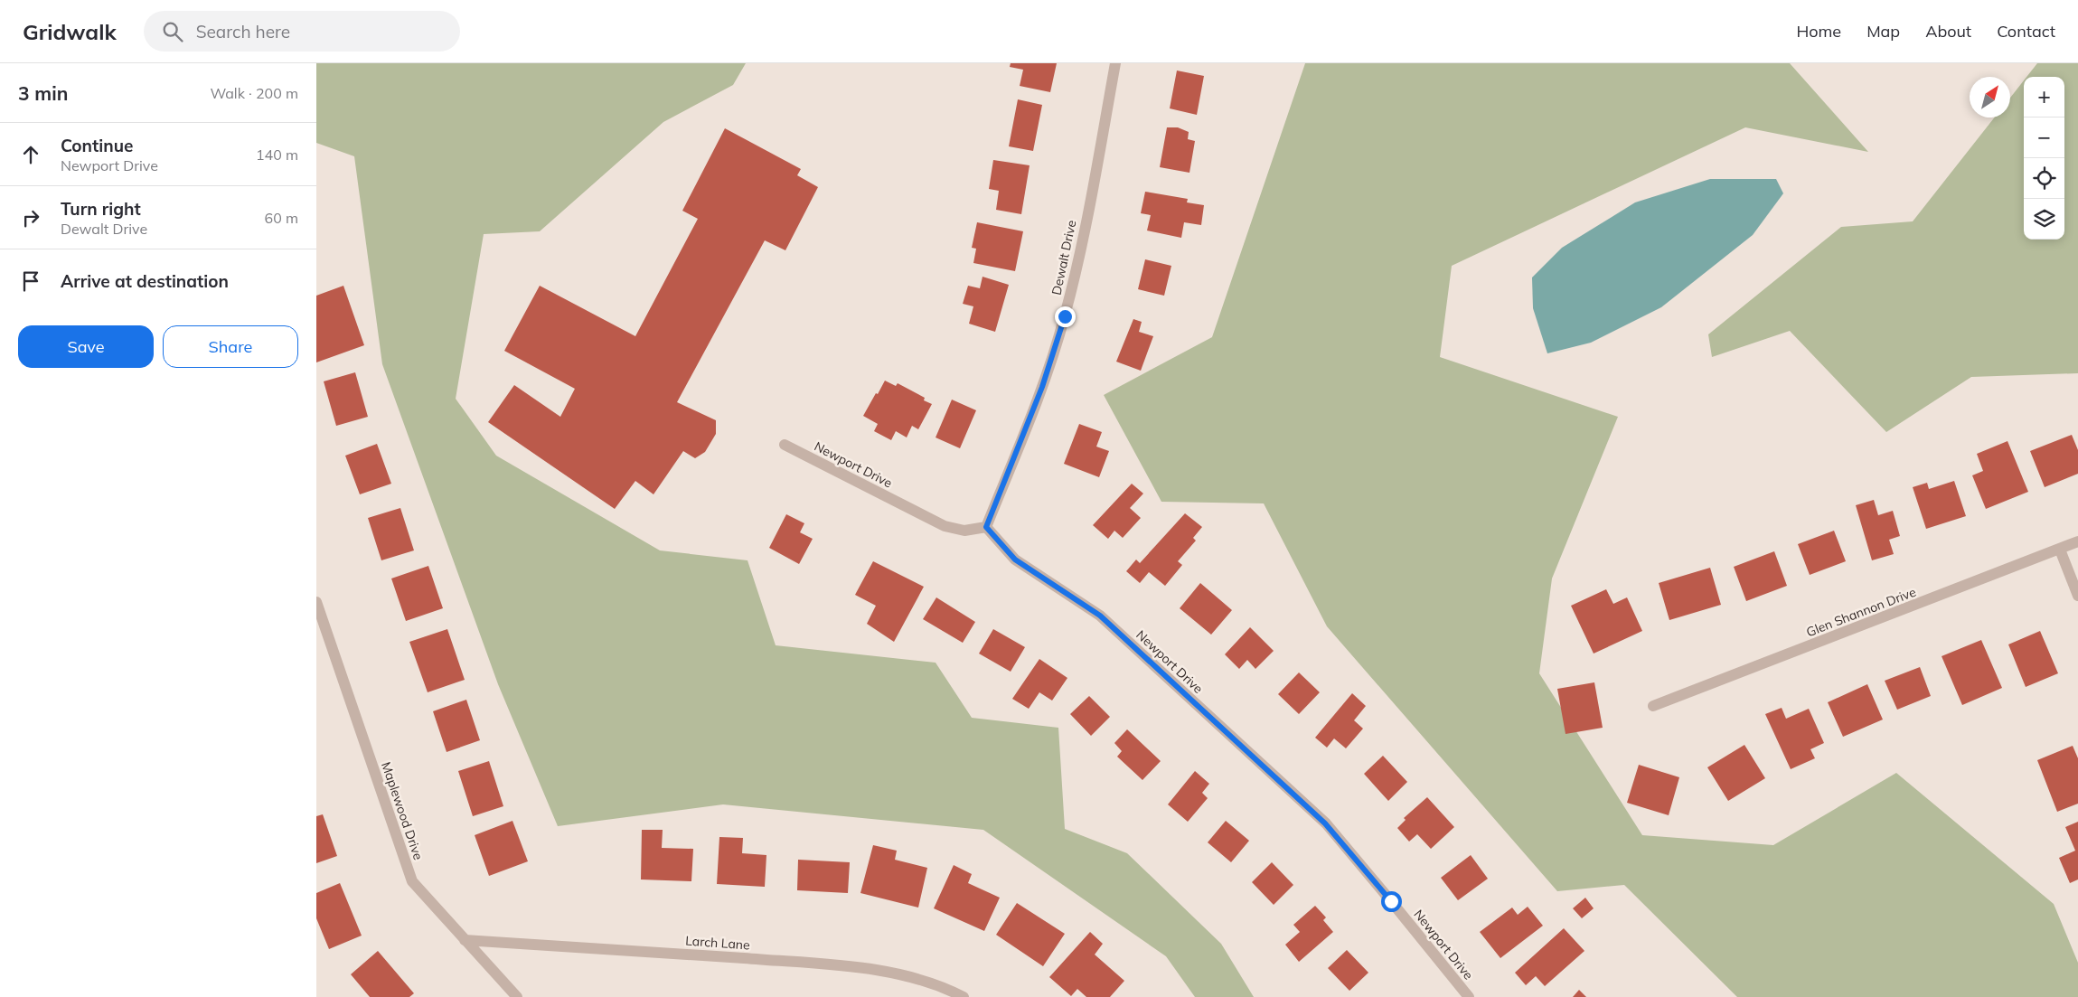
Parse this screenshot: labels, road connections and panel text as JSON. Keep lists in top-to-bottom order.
{
  "streets": {
    "street": [
      "Dewalt Drive",
      "Newport Drive",
      "Glen Shannon Drive",
      "Maplewood Drive",
      "Larch Lane"
    ]
  },
  "crossings": [
    ["Dewalt Drive", "Newport Drive"],
    ["Maplewood Drive", "Larch Lane"]
  ],
  "north": "top right",
  "page": {
    "header": "Gridwalk",
    "search": "Search here",
    "nav": [
      "Home",
      "Map",
      "About",
      "Contact"
    ],
    "heading": ["3 min", "Walk · 200 m"],
    "map_buttons": ["+", "−"],
    "list": [
      ["Continue", "Newport Drive", "140 m"],
      ["Turn right", "Dewalt Drive", "60 m"],
      "Arrive at destination"
    ],
    "buttons": ["Save", "Share"]
  }
}
